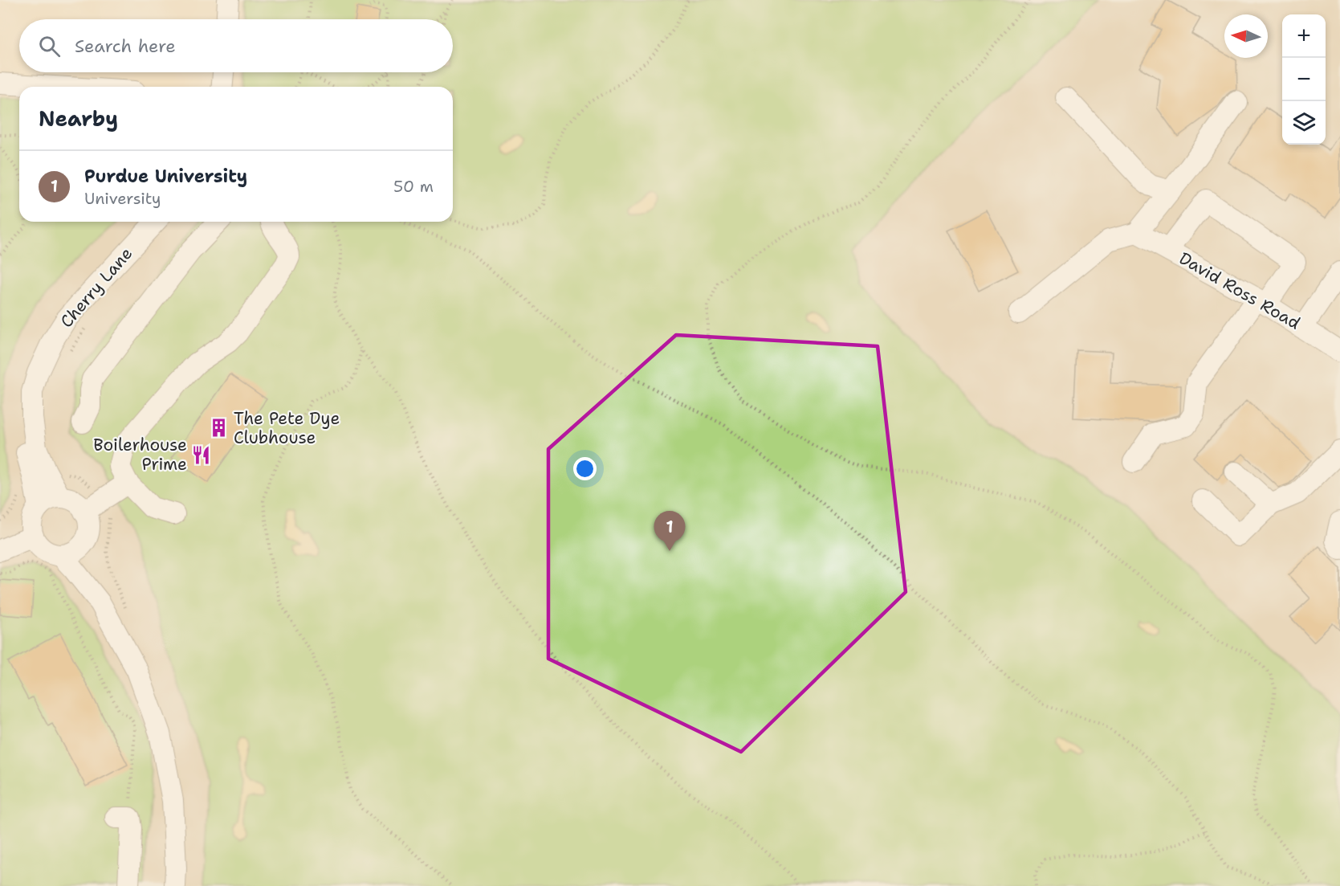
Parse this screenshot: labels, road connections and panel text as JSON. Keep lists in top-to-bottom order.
{
  "streets": {
    "street": ["Cherry Lane", "David Ross Road"]
  },
  "places": {
    "building": ["The Pete Dye Clubhouse"],
    "restaurant": ["Boilerhouse Prime"]
  },
  "north": "left",
  "page": {
    "map_buttons": ["+", "−"],
    "search": "Search here",
    "heading": "Nearby",
    "list": [
      {
        "mark": "1",
        "name": "Purdue University",
        "note": "University",
        "value": "50 m"
      }
    ],
    "pins": "1"
  }
}
